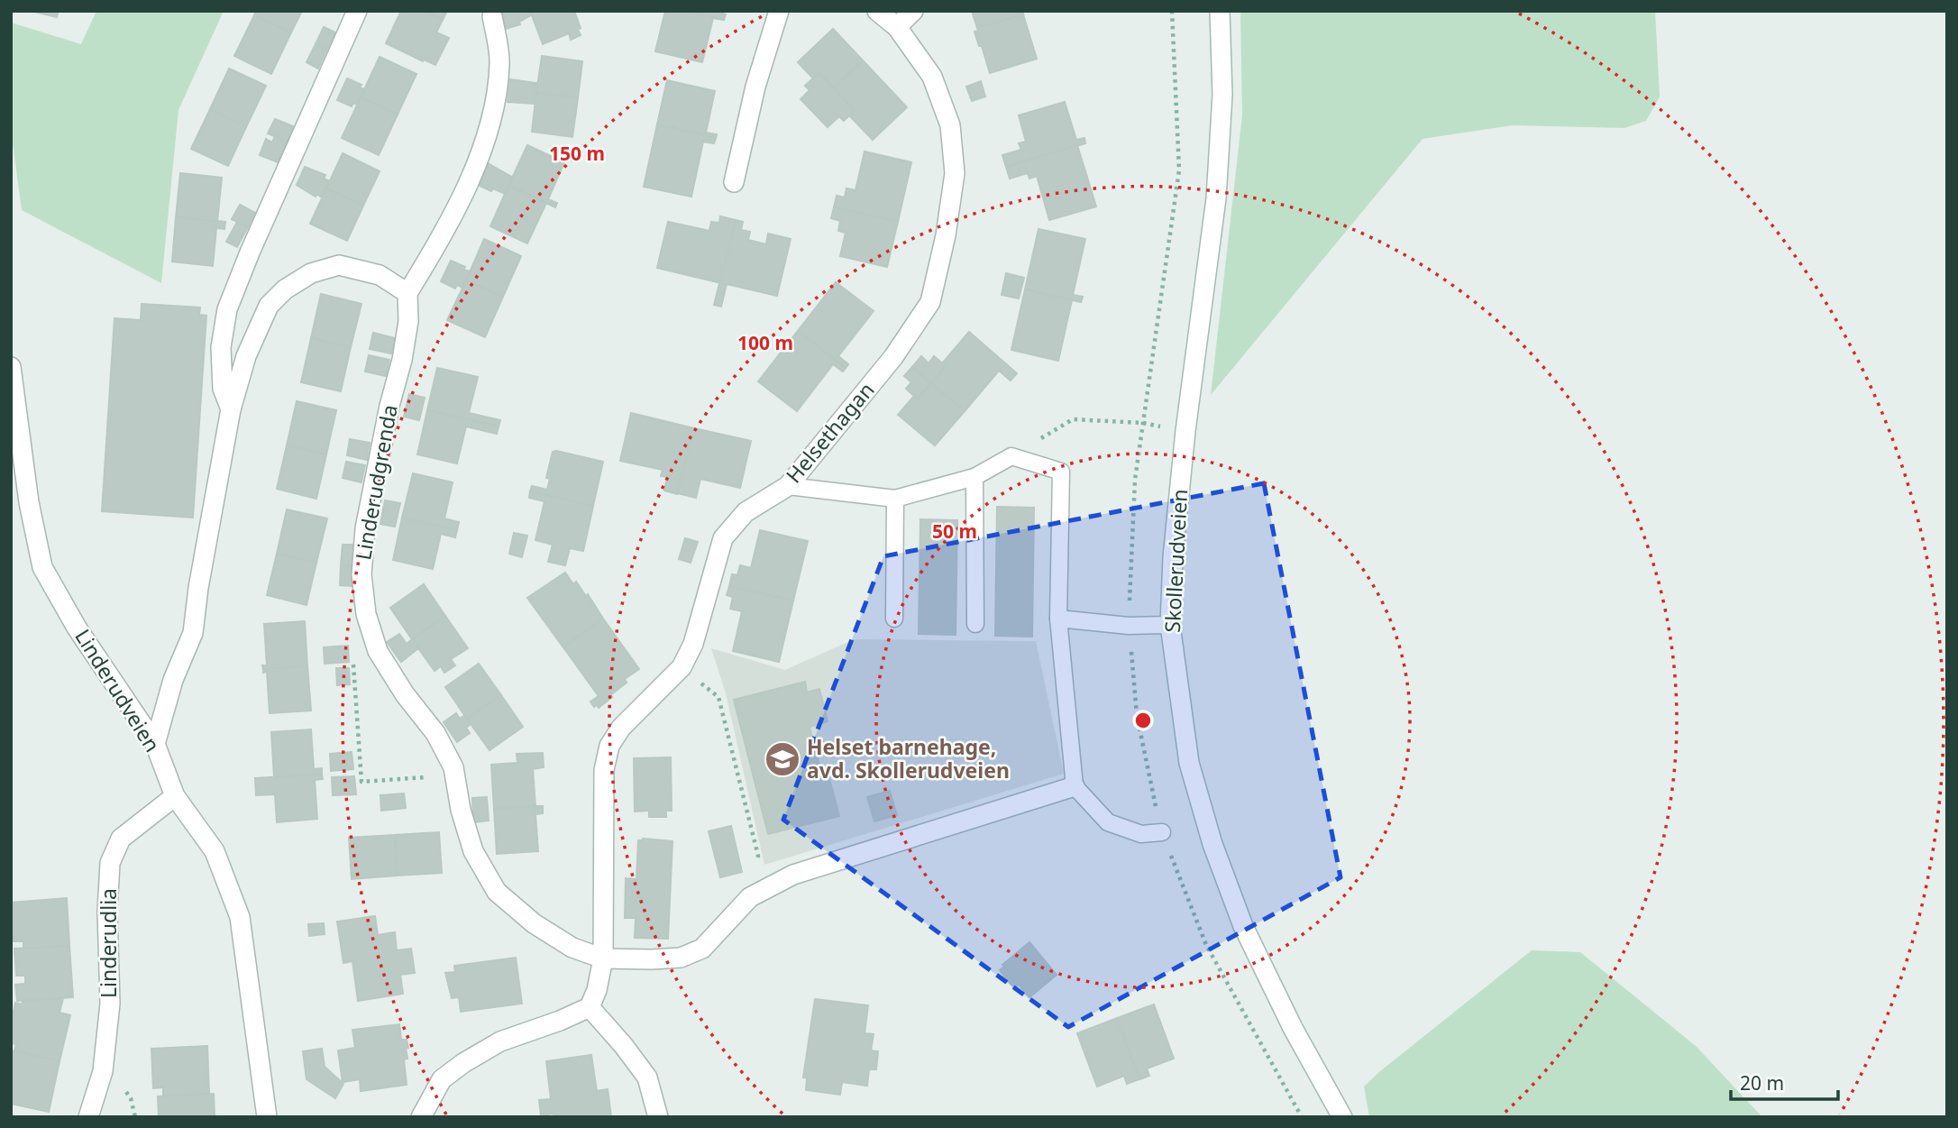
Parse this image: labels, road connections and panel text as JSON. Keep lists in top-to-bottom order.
{
  "streets": {
    "street": [
      "Helsethagan",
      "Linderudgrenda",
      "Skollerudveien",
      "Linderudveien",
      "Linderudlia"
    ]
  },
  "crossings": [
    ["Helsethagan", "Linderudgrenda"],
    ["Linderudveien", "Linderudlia"]
  ],
  "places": {
    "school or university": ["Helset barnehage, avd. Skollerudveien"]
  },
  "scale_bar": "20 m",
  "rings": ["150 m", "100 m", "50 m"]
}
